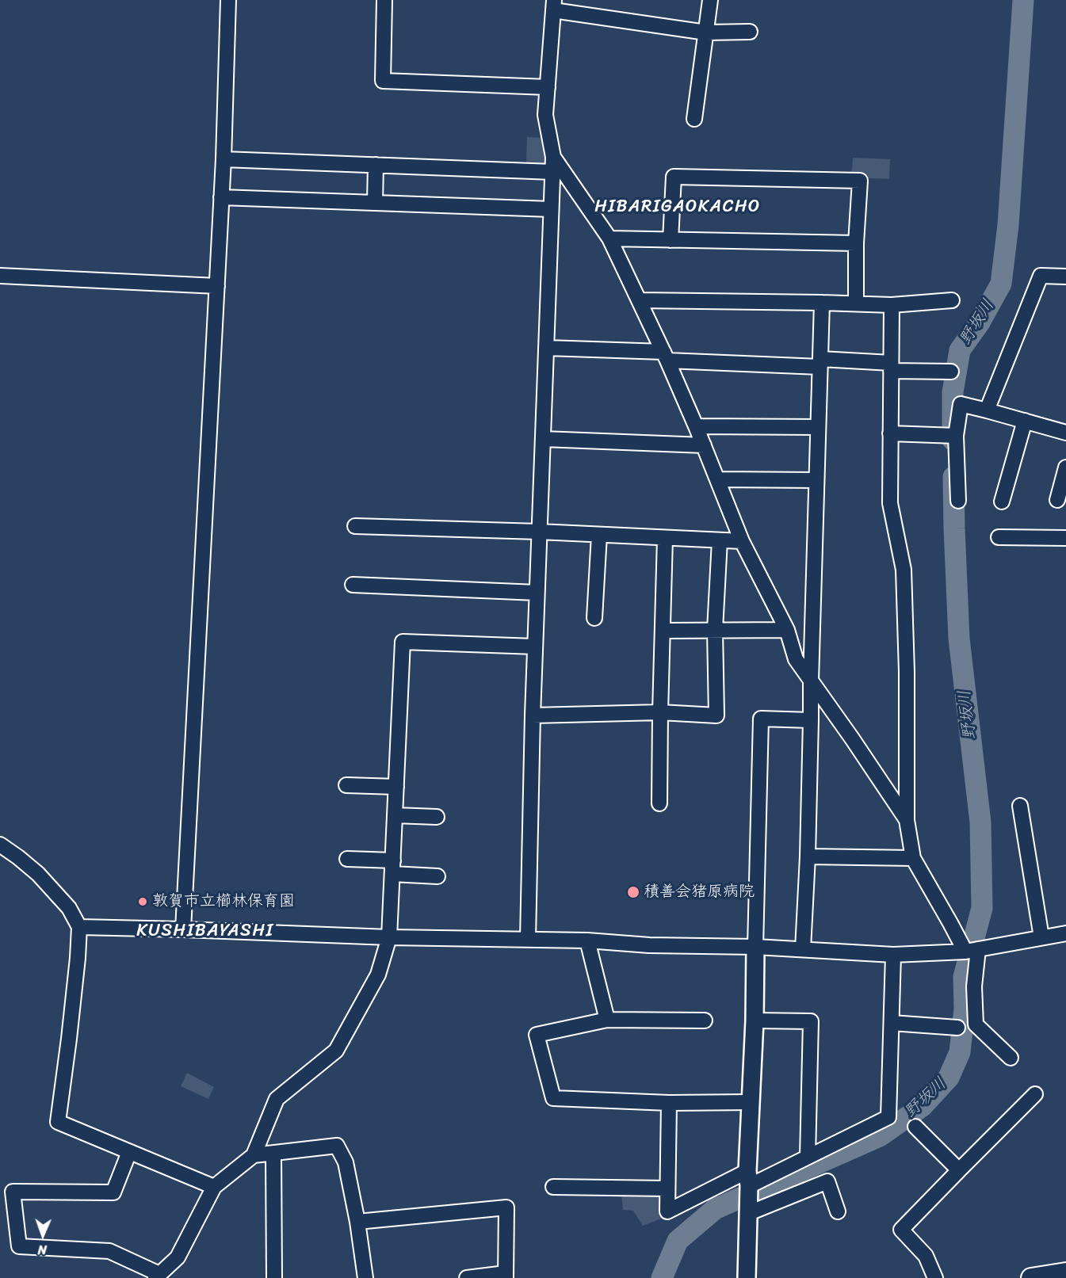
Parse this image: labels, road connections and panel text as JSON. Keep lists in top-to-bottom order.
{
  "districts": ["HIBARIGAOKACHO", "KUSHIBAYASHI"],
  "water": ["野坂川"],
  "places": ["積善会猪原病院", "敦賀市立櫛林保育園"],
  "north": "bottom"
}
